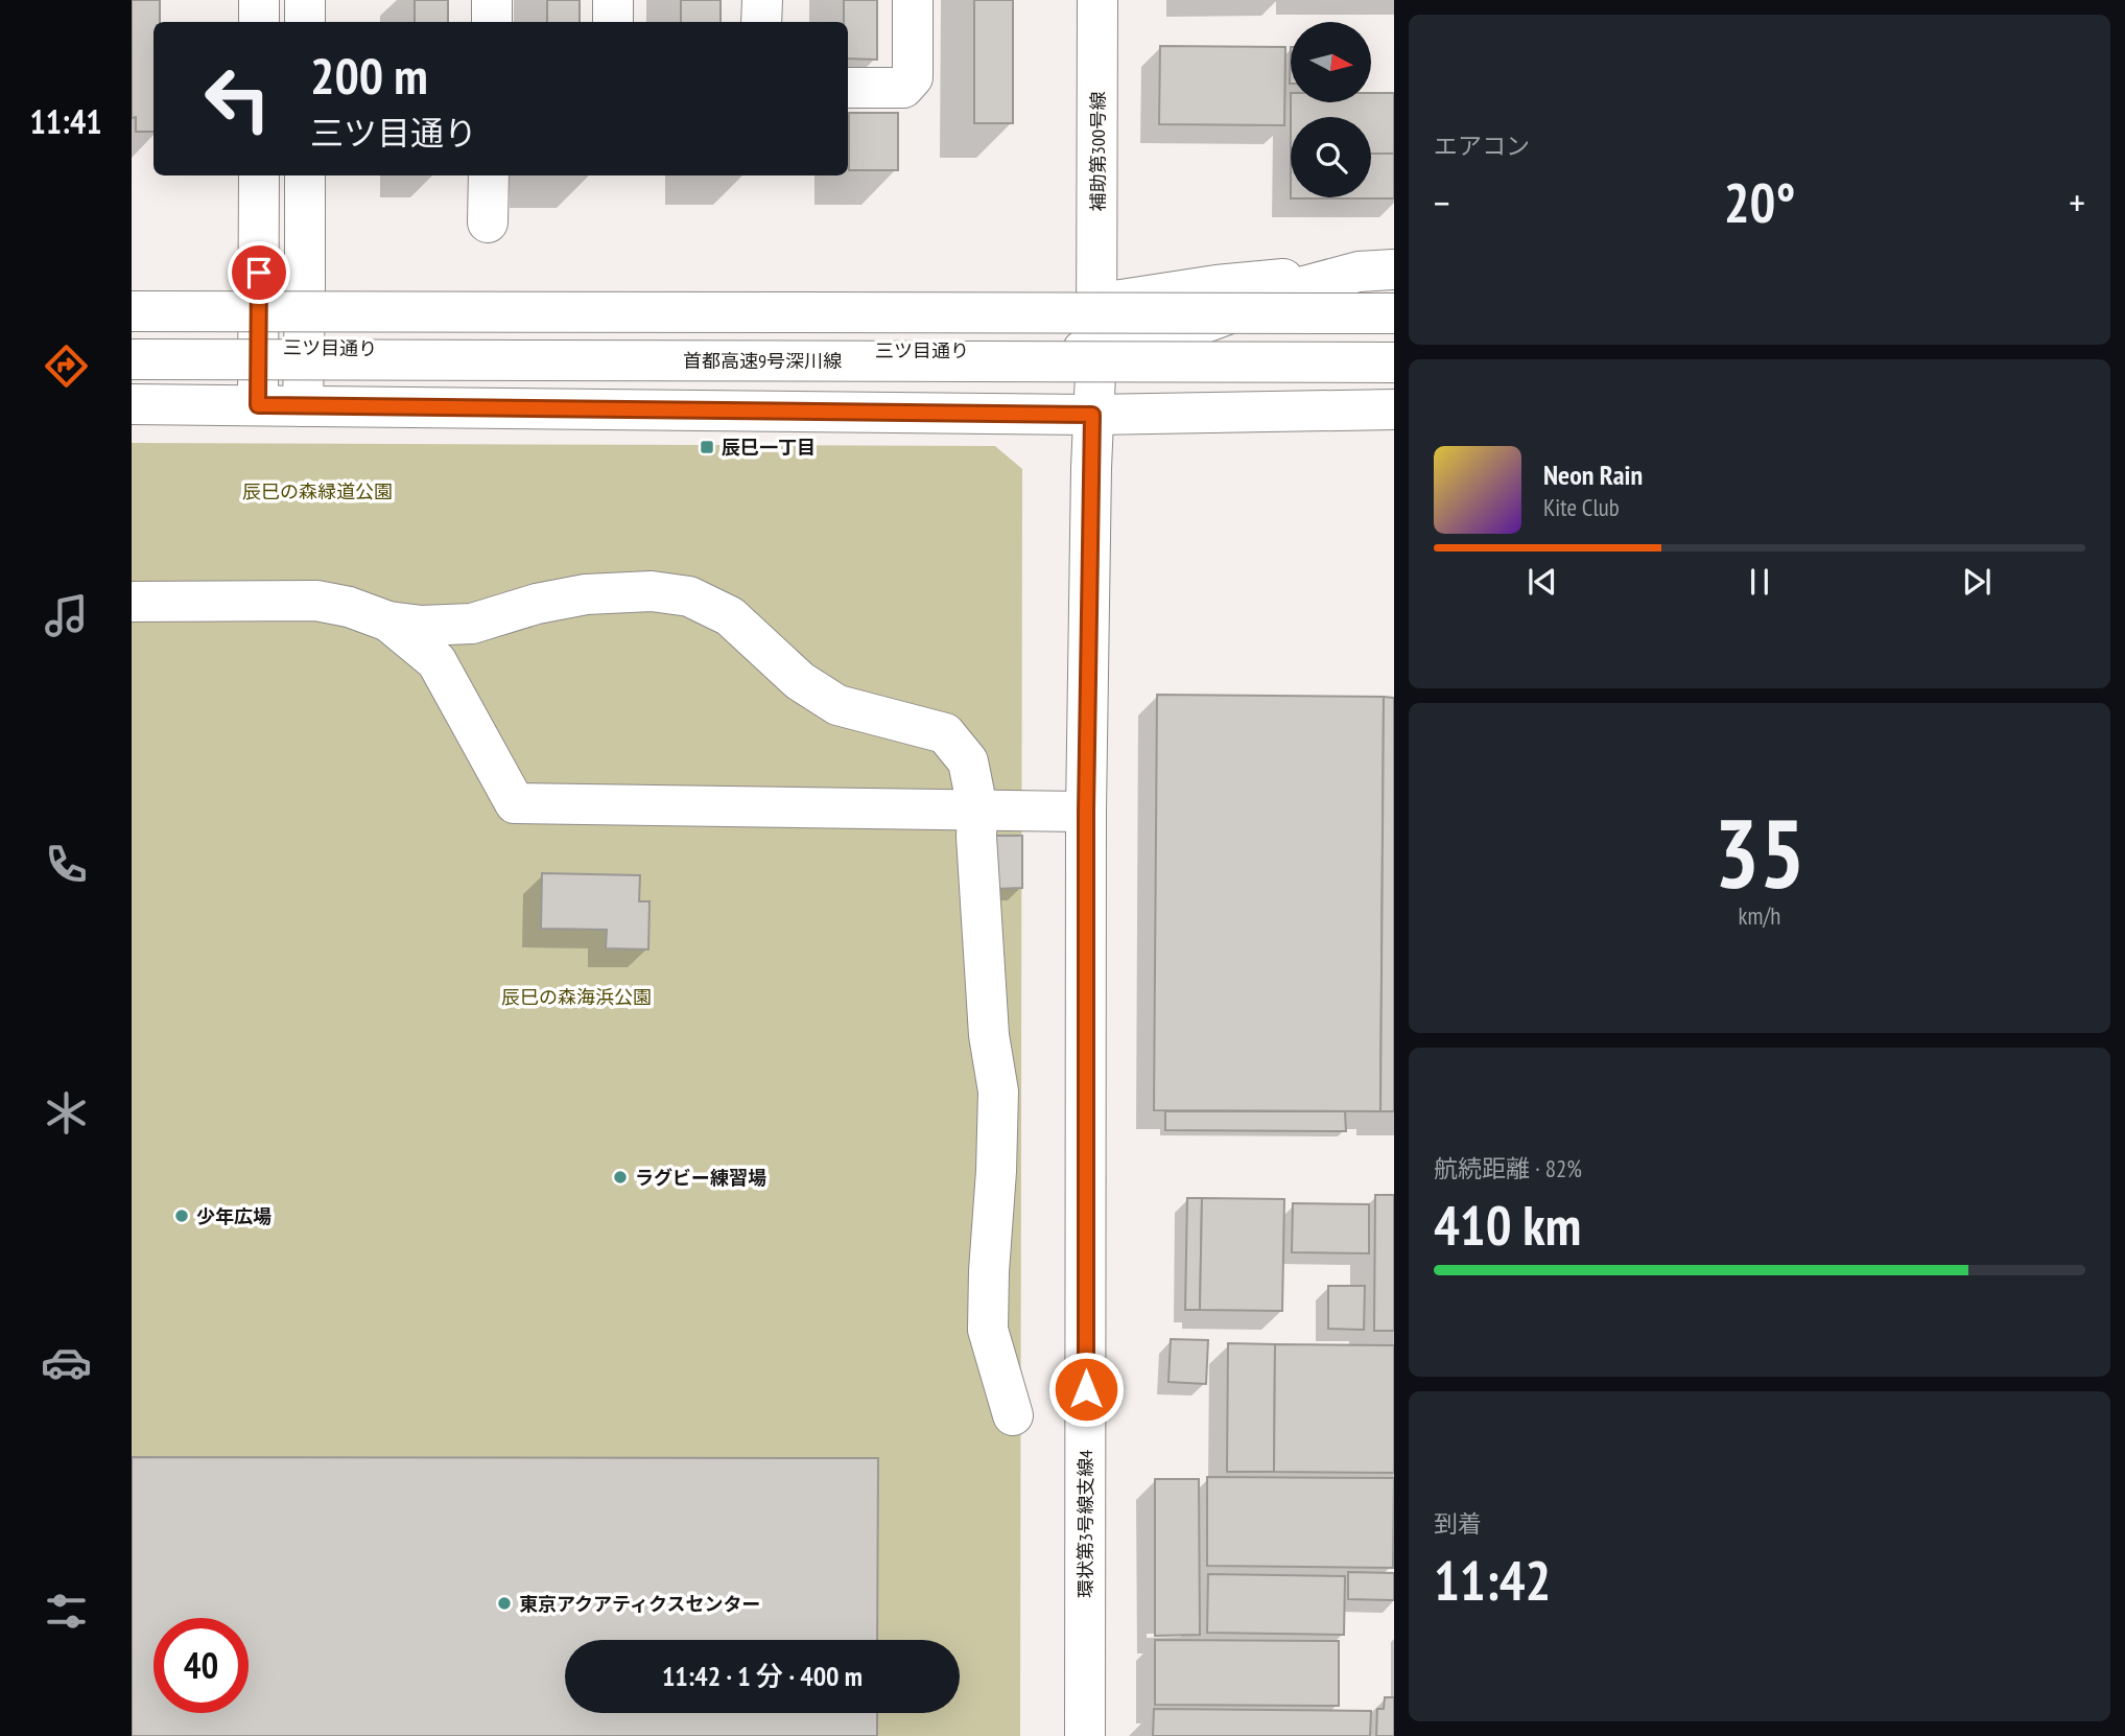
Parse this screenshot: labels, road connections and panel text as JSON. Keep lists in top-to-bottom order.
{
  "streets": {
    "main road": [
      "補助第300号線",
      "三ツ目通り",
      "首都高速9号深川線",
      "環状第3号線支線4"
    ]
  },
  "crossings": [
    ["補助第300号線", "環状第3号線支線4"],
    ["三ツ目通り", "環状第3号線支線4"]
  ],
  "parks": ["辰巳の森緑道公園", "辰巳の森海浜公園"],
  "places": {
    "transit": ["辰巳一丁目"],
    "other": ["ラグビー練習場", "少年広場", "東京アクアティクスセンター"]
  },
  "north": "right",
  "page": {
    "tabs": "11:41",
    "tile": [
      "エアコン",
      ["35", "km/h"],
      ["航続距離 · 82%", "410 km"],
      ["到着", "11:42"]
    ],
    "turn": ["200 m", "三ツ目通り"],
    "heat": ["−", "20°", "+"],
    "song": ["Neon Rain", "Kite Club"],
    "limit": "40",
    "trip": "11:42 · 1 分 · 400 m"
  }
}
